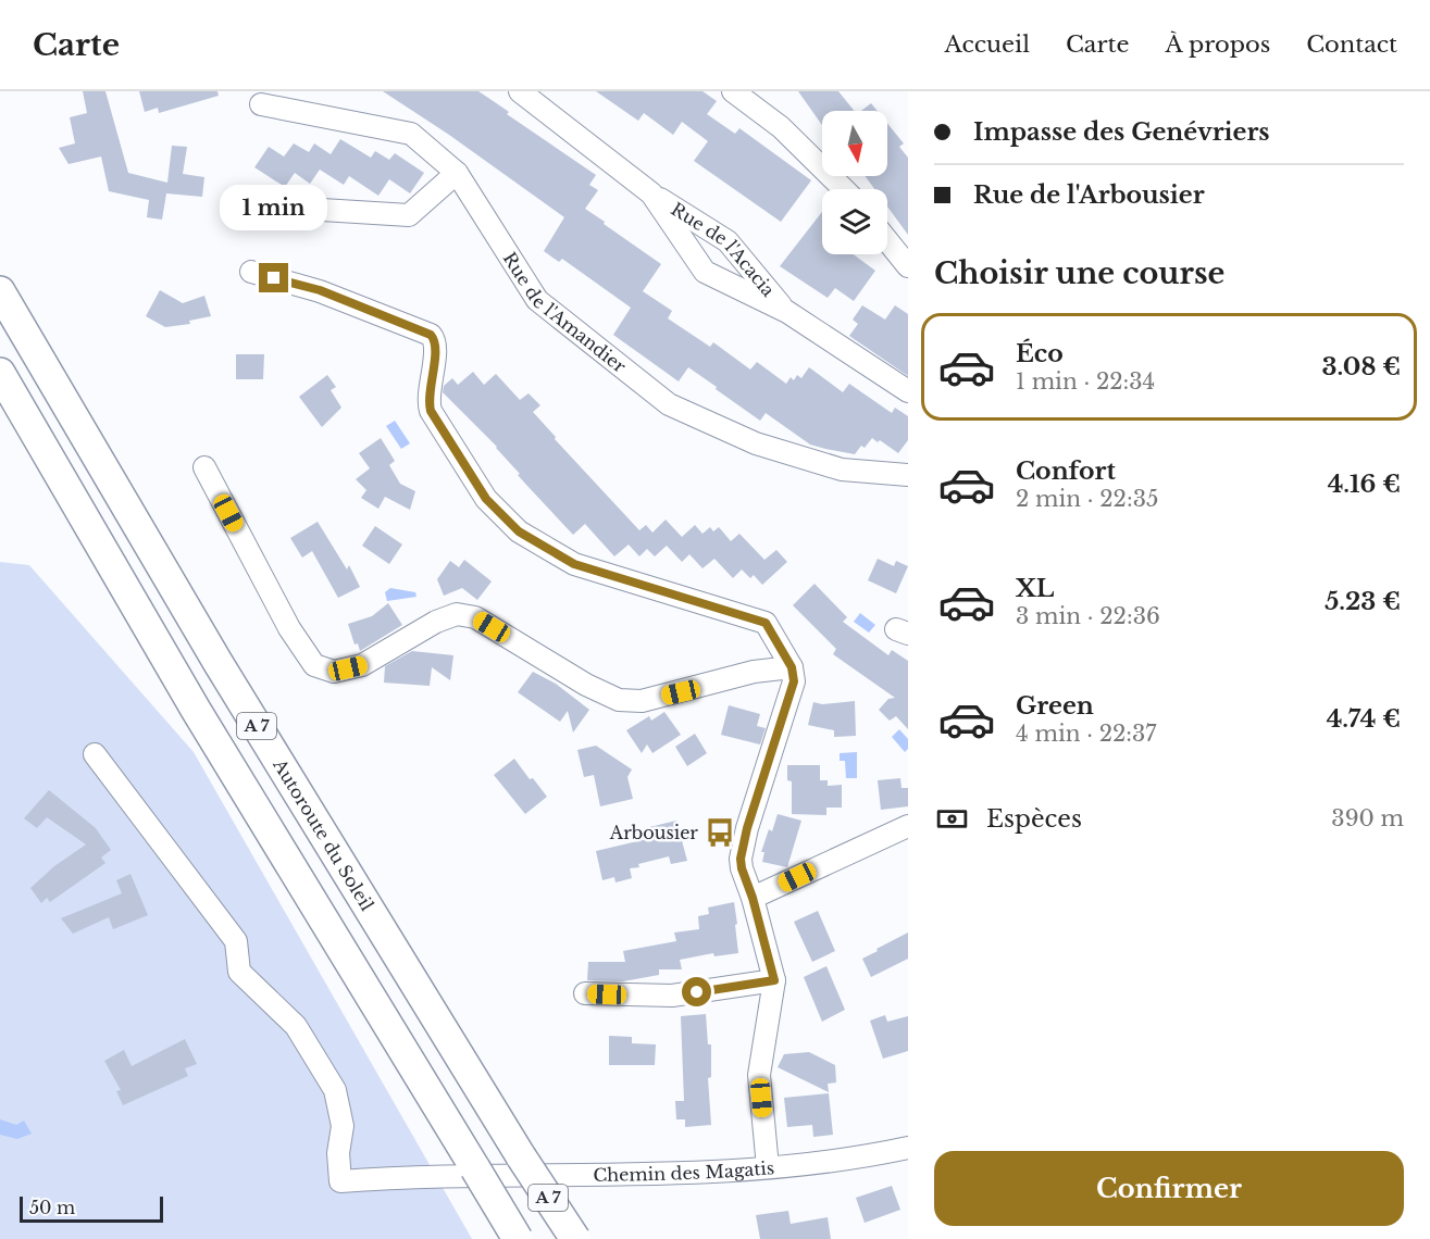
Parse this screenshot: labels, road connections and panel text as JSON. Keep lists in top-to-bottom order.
{
  "streets": {
    "highway": ["A 7", "Autoroute du Soleil"],
    "street": ["Rue de l'Acacia", "Rue de l'Amandier", "Chemin des Magatis"]
  },
  "places": {
    "bus stop": ["Arbousier"]
  },
  "scale_bar": "50 m",
  "north": "bottom",
  "page": {
    "header": "Carte",
    "nav": [
      "Accueil",
      "Carte",
      "À propos",
      "Contact"
    ],
    "banner": ["Impasse des Genévriers", "Rue de l'Arbousier"],
    "bubble": "1 min",
    "heading": "Choisir une course",
    "list": [
      {
        "name": "Éco",
        "note": "1 min · 22:34",
        "value": "3.08 €"
      },
      {
        "name": "Confort",
        "note": "2 min · 22:35",
        "value": "4.16 €"
      },
      {
        "name": "XL",
        "note": "3 min · 22:36",
        "value": "5.23 €"
      },
      {
        "name": "Green",
        "note": "4 min · 22:37",
        "value": "4.74 €"
      }
    ],
    "pay": ["Espèces", "390 m"],
    "buttons": "Confirmer",
    "scale": "50 m"
  }
}
